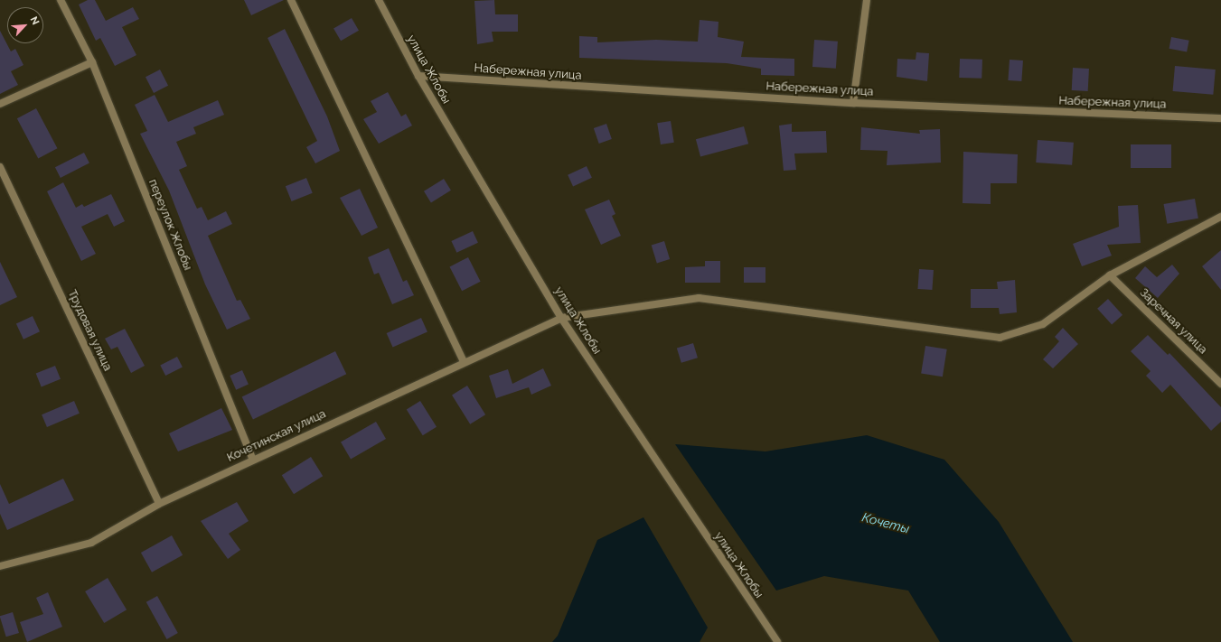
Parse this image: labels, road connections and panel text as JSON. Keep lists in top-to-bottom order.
{
  "streets": {
    "street": [
      "улица Жлобы",
      "Набережная улица",
      "переулок Жлобы",
      "Заречная улица",
      "Трудовая улица",
      "Кочетинская улица"
    ]
  },
  "crossings": [
    ["улица Жлобы", "Набережная улица"],
    ["улица Жлобы", "Кочетинская улица"],
    ["переулок Жлобы", "Кочетинская улица"],
    ["Трудовая улица", "Кочетинская улица"]
  ],
  "water": ["Кочеты"],
  "north": "top right"
}
